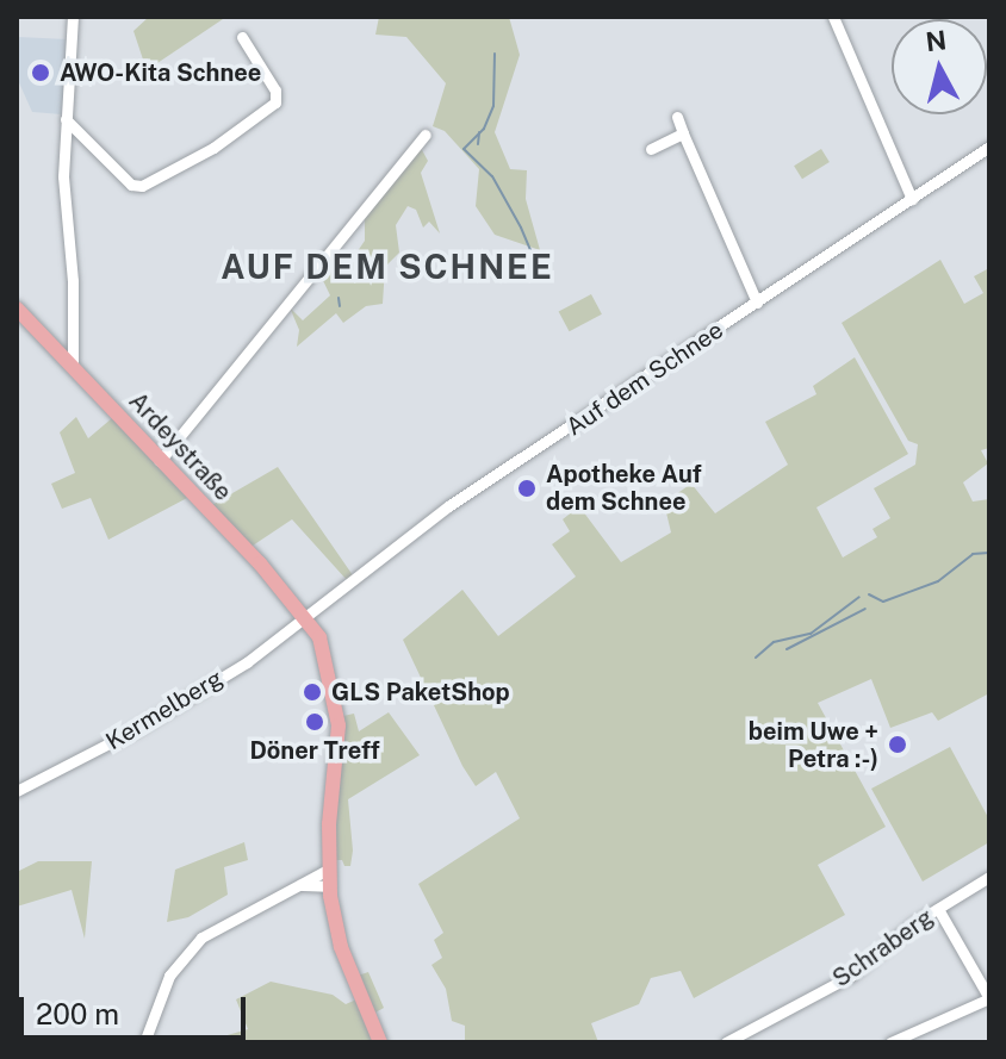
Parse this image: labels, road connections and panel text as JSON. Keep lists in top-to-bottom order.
{
  "streets": {
    "main road": ["Ardeystraße"],
    "street": ["Auf dem Schnee", "Kermelberg", "Schraberg"]
  },
  "crossings": [
    ["Auf dem Schnee", "Ardeystraße"],
    ["Auf dem Schnee", "Kermelberg"],
    ["Ardeystraße", "Kermelberg"]
  ],
  "districts": ["AUF DEM SCHNEE"],
  "places": [
    "AWO-Kita Schnee",
    "Apotheke Auf dem Schnee",
    "GLS PaketShop",
    "Döner Treff",
    "beim Uwe + Petra :-)"
  ],
  "scale_bar": "200 m",
  "north": "top"
}
